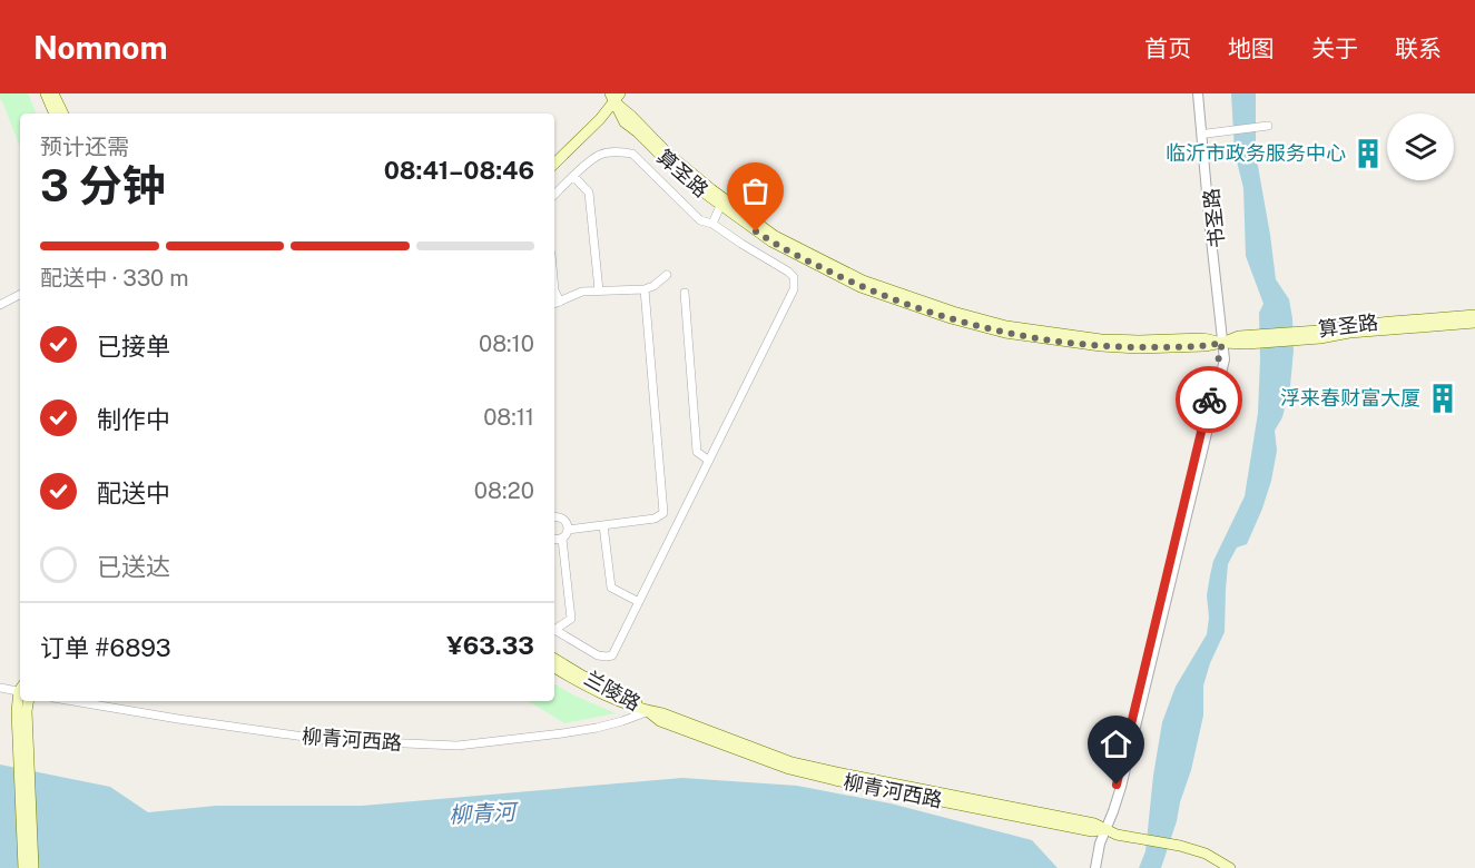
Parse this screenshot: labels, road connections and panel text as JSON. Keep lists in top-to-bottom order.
{
  "streets": {
    "main road": ["算圣路", "兰陵路", "柳青河西路"],
    "street": ["书圣路"]
  },
  "crossings": [
    ["算圣路", "书圣路"],
    ["书圣路", "柳青河西路"],
    ["兰陵路", "柳青河西路"]
  ],
  "water": ["柳青河"],
  "places": {
    "building": ["临沂市政务服务中心", "浮来春财富大厦"]
  },
  "page": {
    "header": "Nomnom",
    "nav": [
      "首页",
      "地图",
      "关于",
      "联系"
    ],
    "heading": ["3 分钟", "预计还需", "08:41–08:46"],
    "panel": ["订单 #6893", "¥63.33"],
    "bar": "配送中 · 330 m",
    "list": [
      ["已接单", "08:10"],
      ["制作中", "08:11"],
      ["配送中", "08:20"],
      "已送达"
    ]
  }
}
